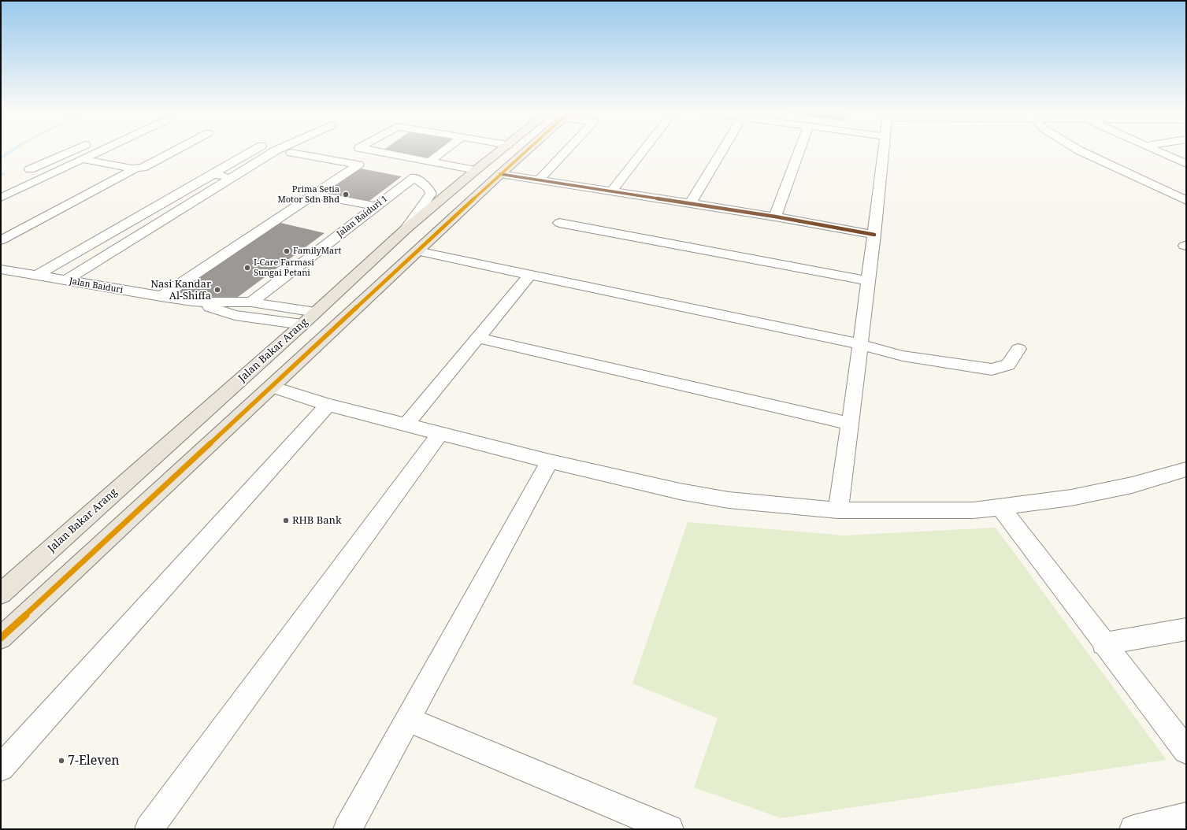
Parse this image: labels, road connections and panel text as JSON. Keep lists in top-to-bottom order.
{
  "streets": {
    "main road": ["Jalan Bakar Arang"],
    "street": ["Jalan Baiduri 1", "Jalan Baiduri"]
  },
  "crossings": [
    ["Jalan Baiduri 1", "Jalan Baiduri"],
    ["Jalan Baiduri 1", "Jalan Bakar Arang"],
    ["Jalan Baiduri", "Jalan Bakar Arang"]
  ],
  "places": [
    "Prima Setia Motor Sdn Bhd",
    "FamilyMart",
    "I-Care Farmasi Sungai Petani",
    "Nasi Kandar Al-Shiffa",
    "RHB Bank",
    "7-Eleven"
  ]
}
